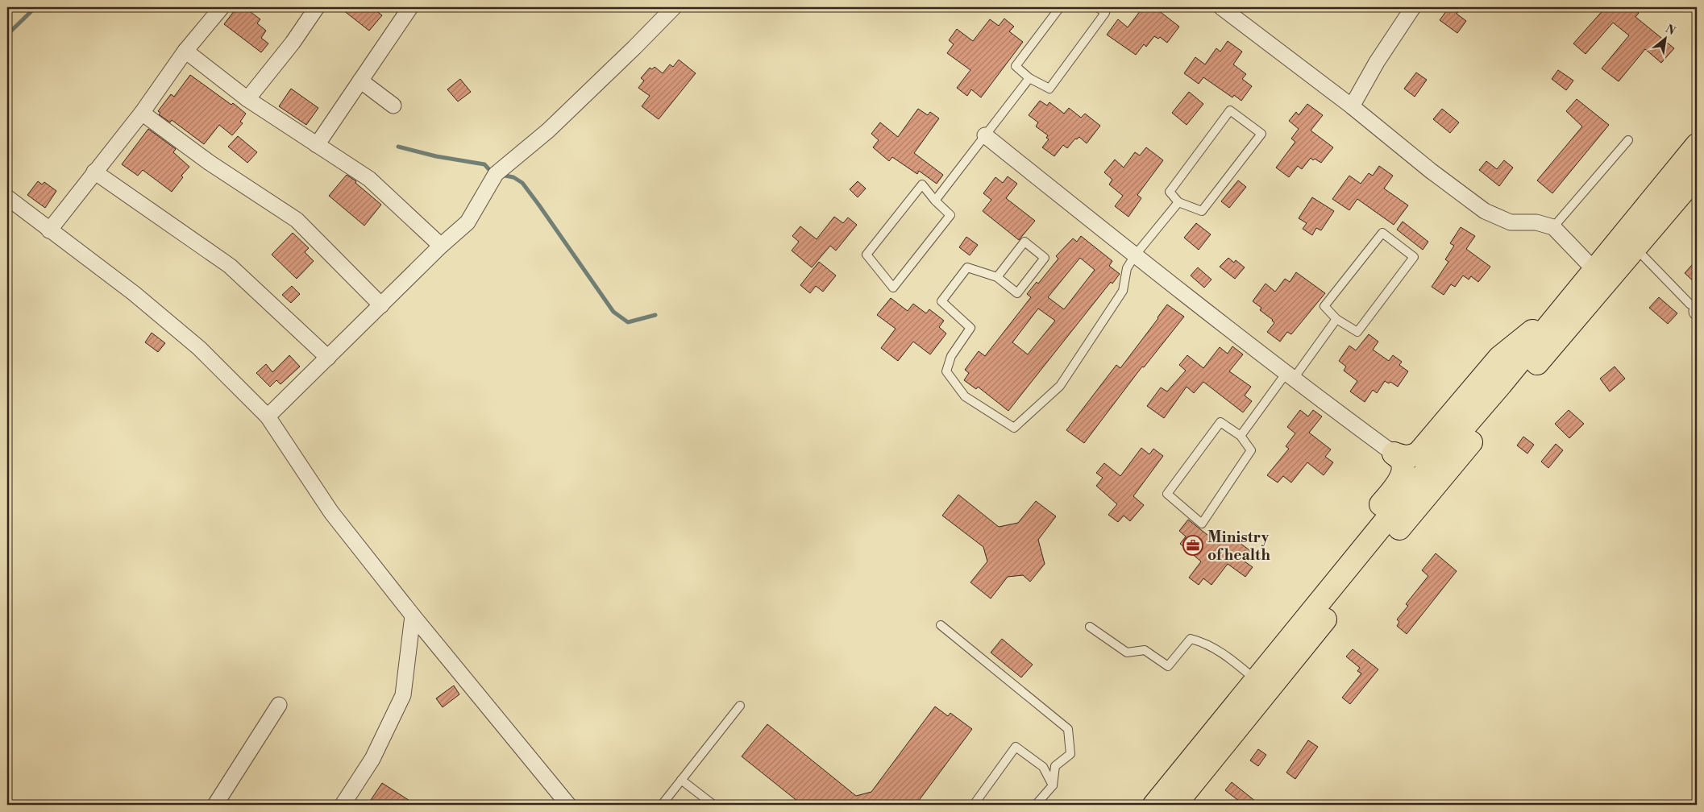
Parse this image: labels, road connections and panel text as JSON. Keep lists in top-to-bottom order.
{
  "places": {
    "office": ["Ministry of health"]
  },
  "north": "top right"
}
